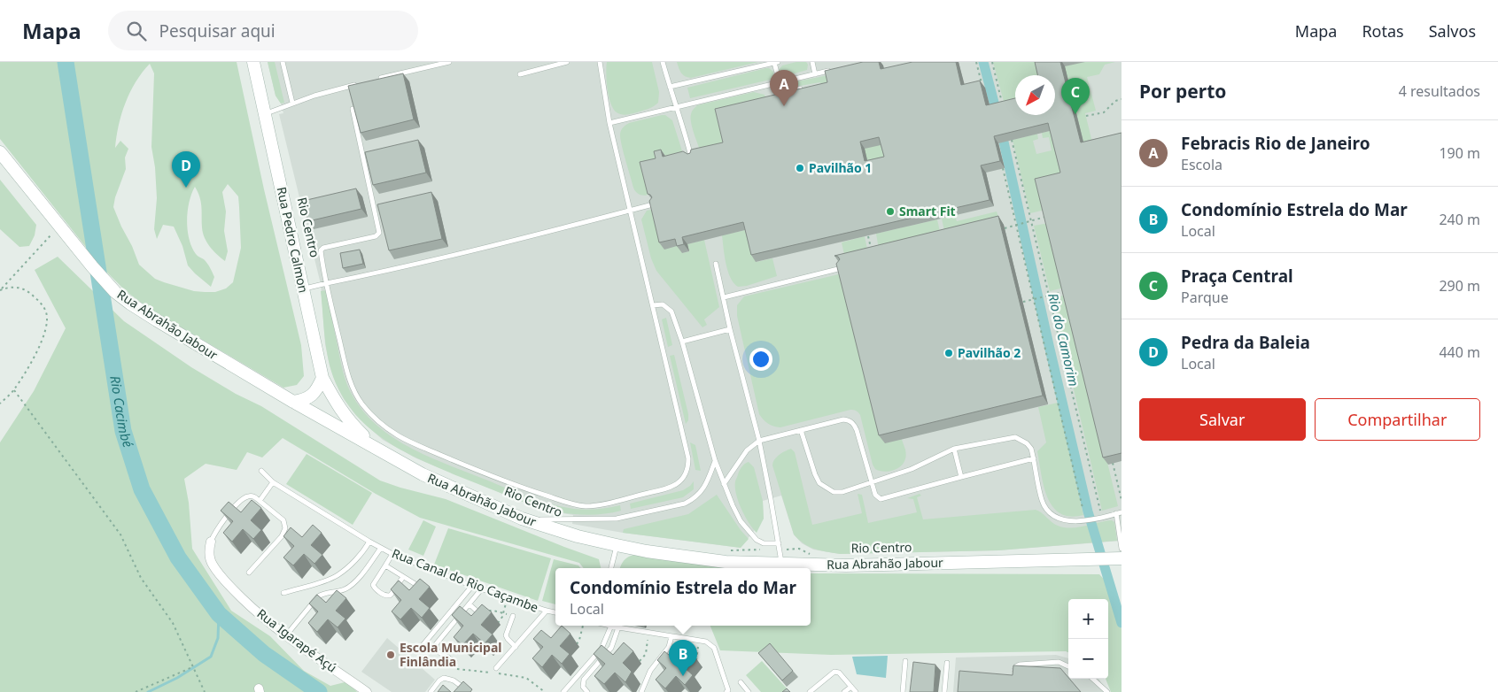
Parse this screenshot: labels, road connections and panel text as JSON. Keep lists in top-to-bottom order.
{
  "streets": {
    "street": ["Rua Pedro Calmon", "Rua Abrahão Jabour", "Rua Igarapé Açú"],
    "lane": ["Rua Canal do Rio Caçambe"]
  },
  "crossings": [
    ["Rua Pedro Calmon", "Rua Abrahão Jabour"]
  ],
  "water": ["Rio do Camorim", "Rio Cacimbé"],
  "places": [
    "Pavilhão 1",
    "Smart Fit",
    "Pavilhão 2",
    "Escola Municipal Finlândia"
  ],
  "north": "bottom left",
  "page": {
    "header": "Mapa",
    "search": "Pesquisar aqui",
    "nav": ["Mapa", "Rotas", "Salvos"],
    "heading": ["Por perto", "4 resultados"],
    "pins": [
      "A",
      "C",
      "D",
      "B"
    ],
    "list": [
      {
        "mark": "A",
        "name": "Febracis Rio de Janeiro",
        "note": "Escola",
        "value": "190 m"
      },
      {
        "mark": "B",
        "name": "Condomínio Estrela do Mar",
        "note": "Local",
        "value": "240 m"
      },
      {
        "mark": "C",
        "name": "Praça Central",
        "note": "Parque",
        "value": "290 m"
      },
      {
        "mark": "D",
        "name": "Pedra da Baleia",
        "note": "Local",
        "value": "440 m"
      }
    ],
    "buttons": ["Salvar", "Compartilhar"],
    "popup": ["Condomínio Estrela do Mar", "Local"],
    "map_buttons": ["+", "−"]
  }
}
